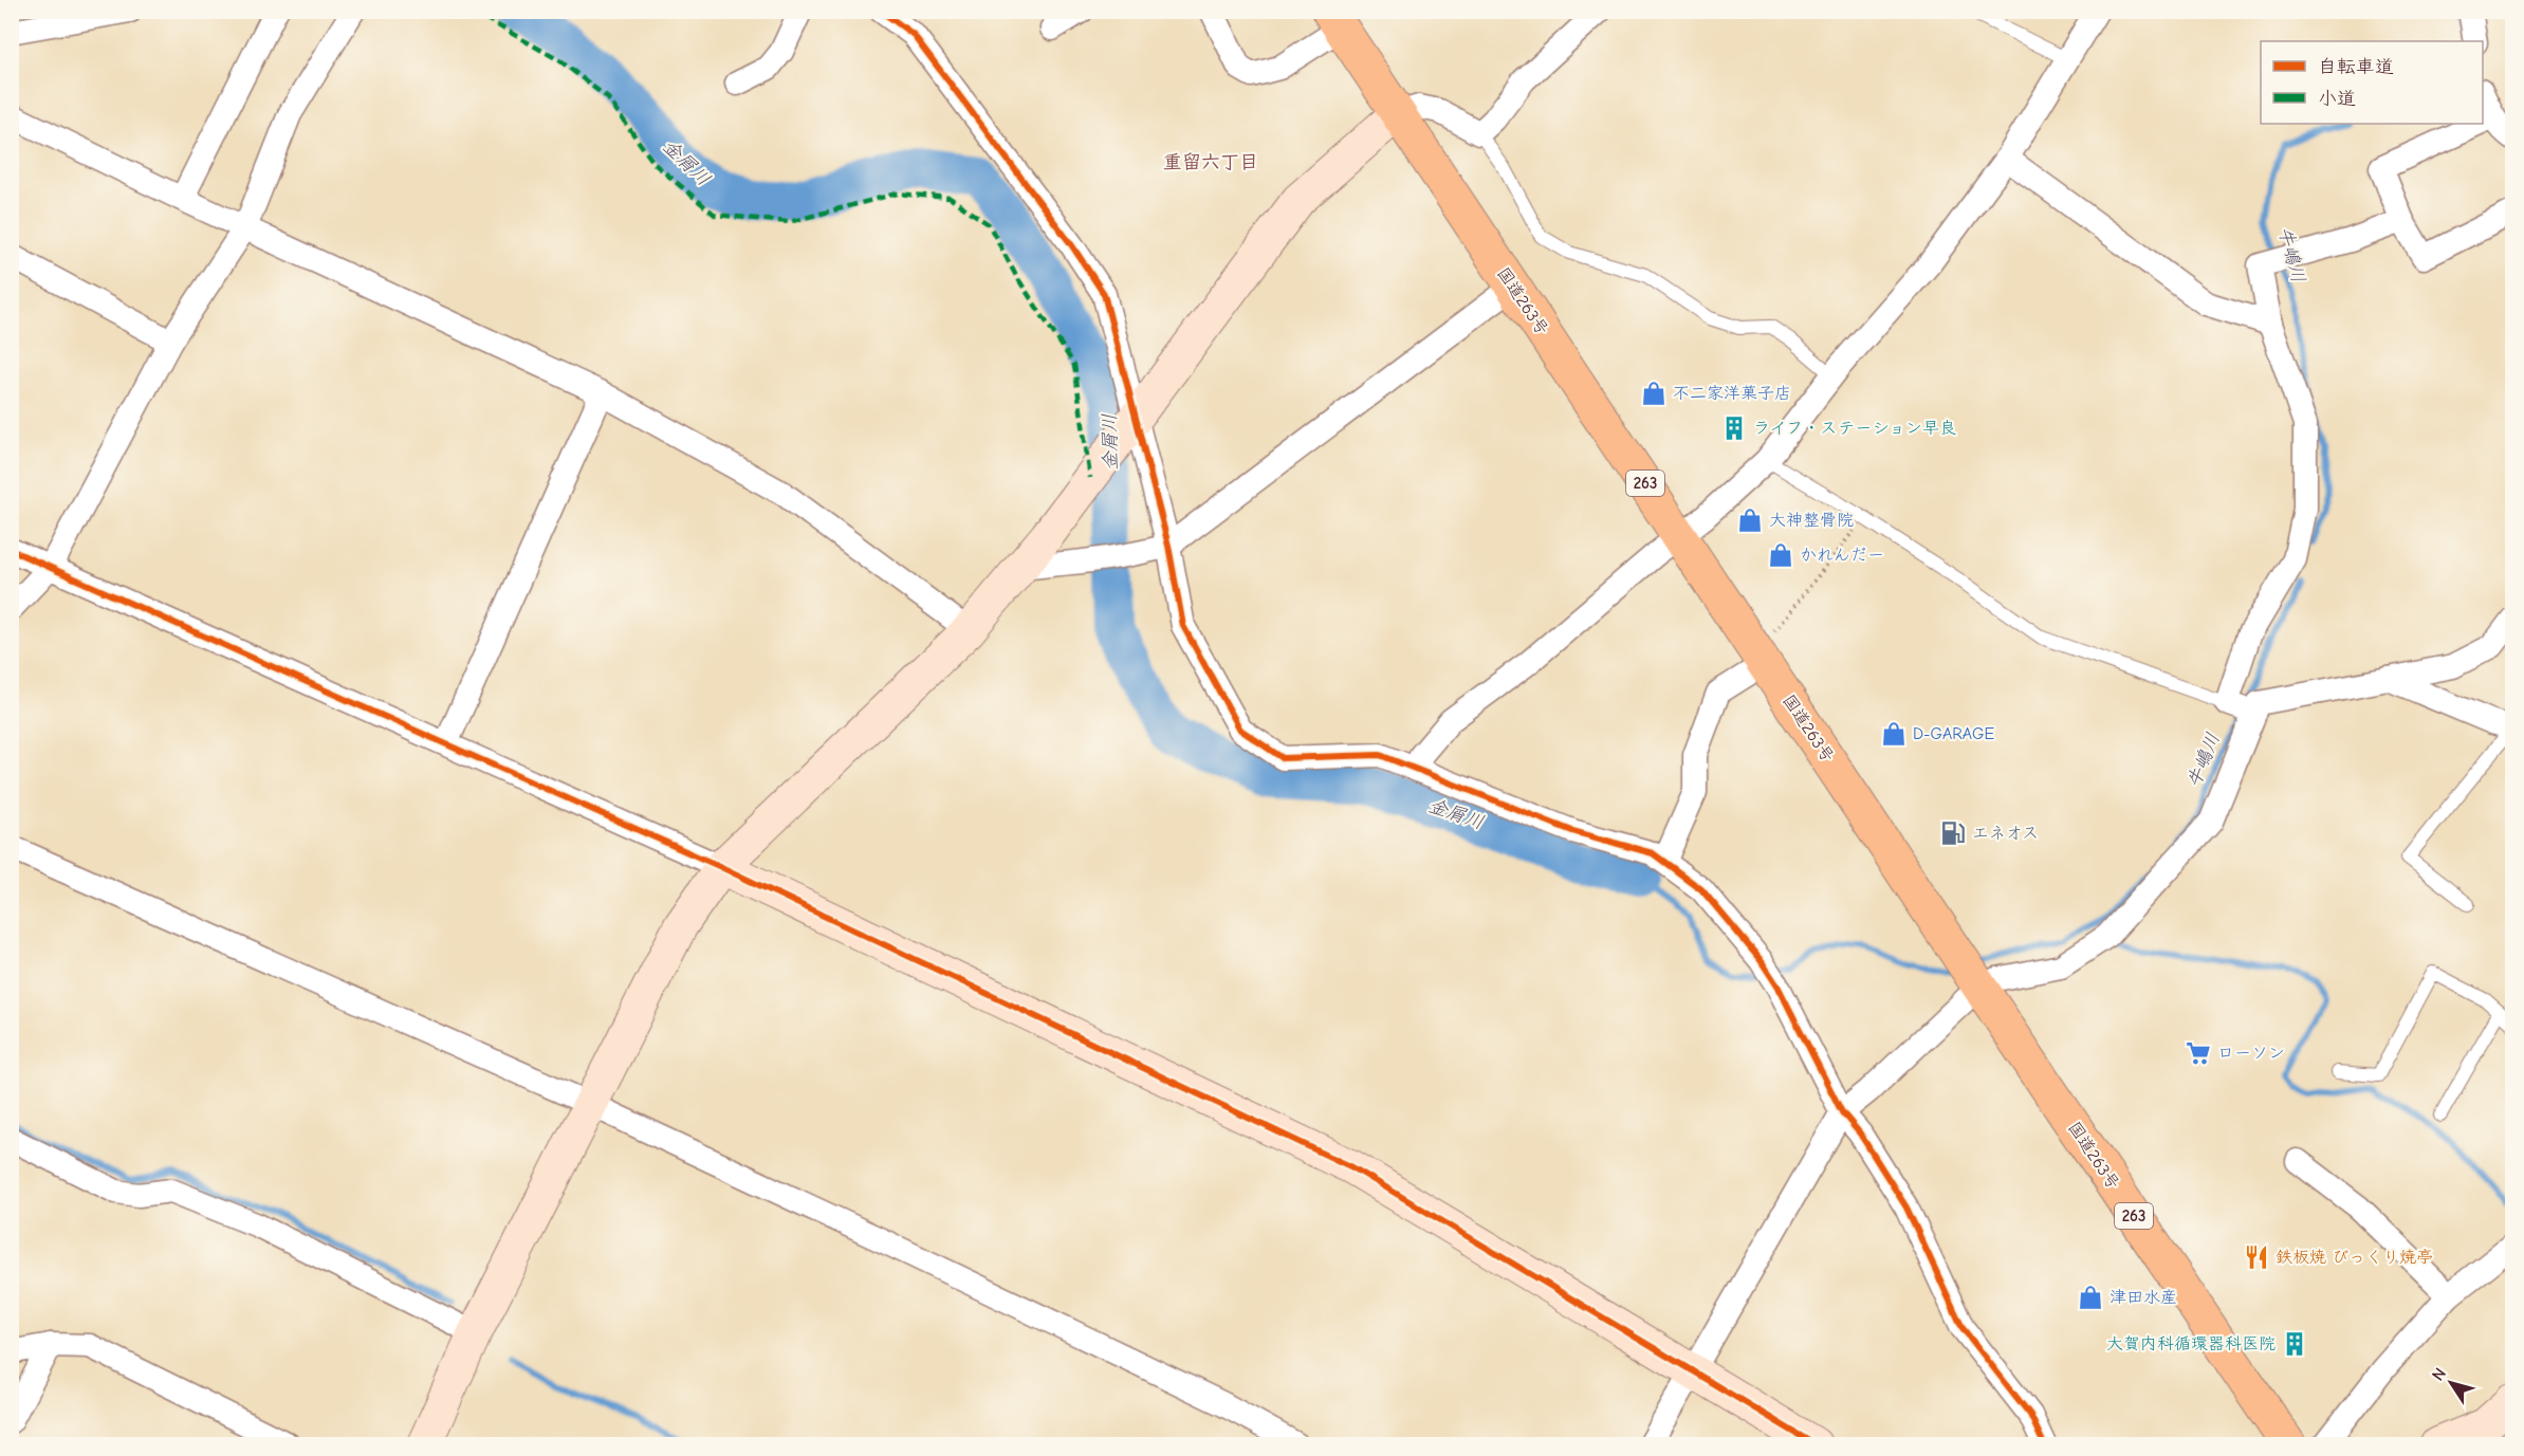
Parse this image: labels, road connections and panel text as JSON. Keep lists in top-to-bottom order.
{
  "streets": {
    "highway": ["国道263号", "263"]
  },
  "districts": ["重留六丁目"],
  "water": ["金屑川", "牛嶋川"],
  "places": {
    "shop": [
      "不二家洋菓子店",
      "大神整骨院",
      "かれんだー",
      "D-GARAGE",
      "津田水産"
    ],
    "building": ["ライフ・ステーション早良", "大賀内科循環器科医院"],
    "fuel station": ["エネオス"],
    "supermarket": ["ローソン"],
    "restaurant": ["鉄板焼 びっくり焼亭"]
  },
  "legend": ["自転車道", "小道"],
  "north": "top left"
}
